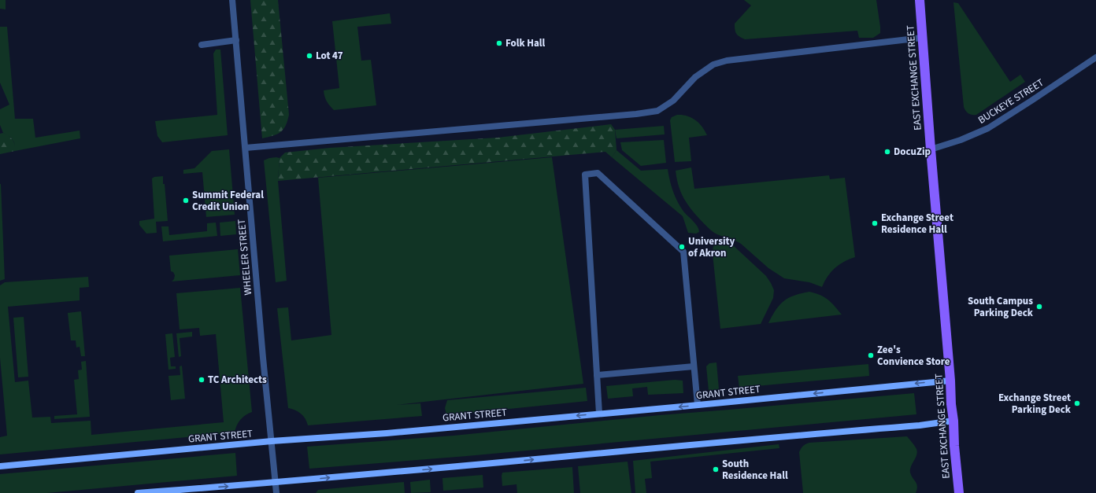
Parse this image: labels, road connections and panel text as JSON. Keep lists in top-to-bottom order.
{
  "streets": {
    "main road": ["EAST EXCHANGE STREET", "GRANT STREET"],
    "street": ["BUCKEYE STREET", "WHEELER STREET"]
  },
  "crossings": [
    ["EAST EXCHANGE STREET", "BUCKEYE STREET"],
    ["EAST EXCHANGE STREET", "GRANT STREET"],
    ["WHEELER STREET", "GRANT STREET"]
  ],
  "places": [
    "Folk Hall",
    "Lot 47",
    "DocuZip",
    "Summit Federal Credit Union",
    "Exchange Street Residence Hall",
    "University of Akron",
    "South Campus Parking Deck",
    "Zee's Convience Store",
    "TC Architects",
    "Exchange Street Parking Deck",
    "South Residence Hall"
  ]
}
